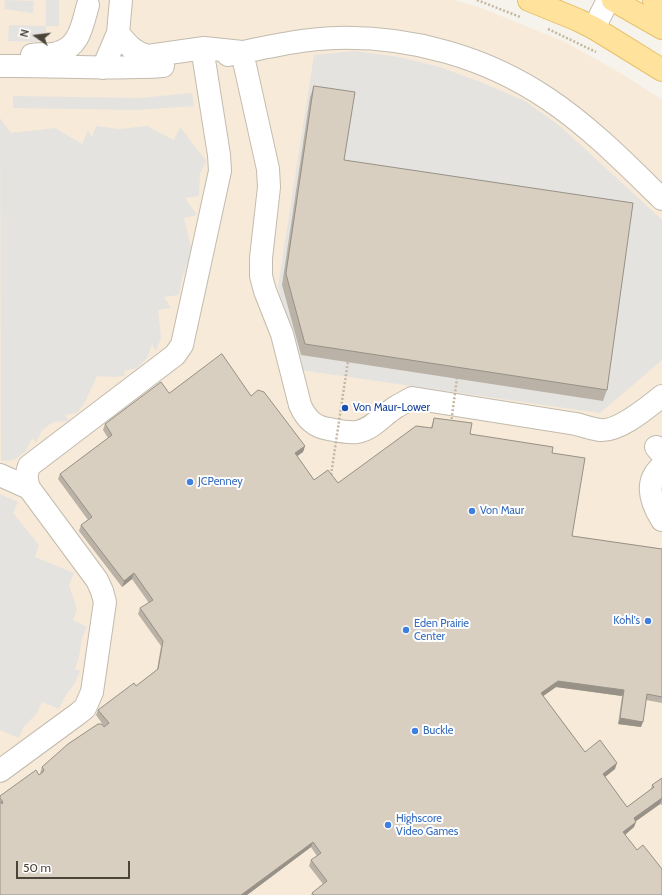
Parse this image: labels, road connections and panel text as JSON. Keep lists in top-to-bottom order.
{
  "places": [
    "Von Maur-Lower",
    "JCPenney",
    "Von Maur",
    "Kohl's",
    "Eden Prairie Center",
    "Buckle",
    "Highscore Video Games"
  ],
  "scale_bar": "50 m",
  "north": "left"
}
